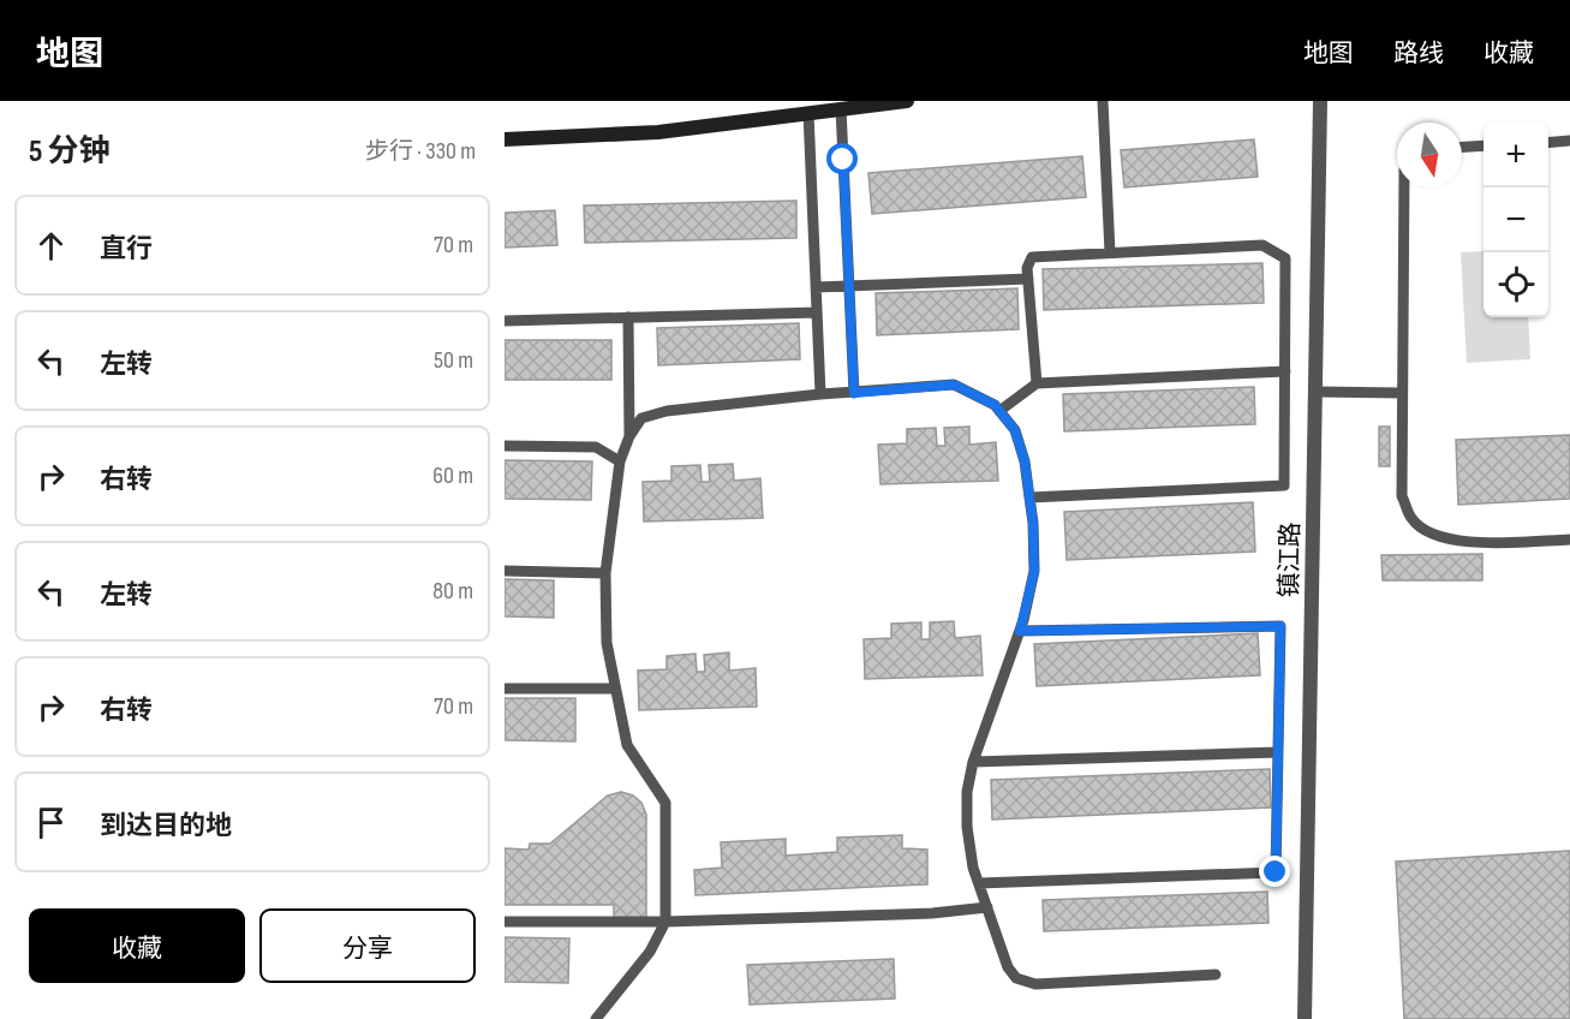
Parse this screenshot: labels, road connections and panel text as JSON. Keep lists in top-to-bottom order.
{
  "streets": {
    "street": ["镇江路"]
  },
  "north": "bottom",
  "page": {
    "header": "地图",
    "nav": ["地图", "路线", "收藏"],
    "heading": ["5 分钟", "步行 · 330 m"],
    "map_buttons": ["+", "−"],
    "list": [
      ["直行", "70 m"],
      ["左转", "50 m"],
      ["右转", "60 m"],
      ["左转", "80 m"],
      ["右转", "70 m"],
      "到达目的地"
    ],
    "buttons": ["收藏", "分享"]
  }
}
